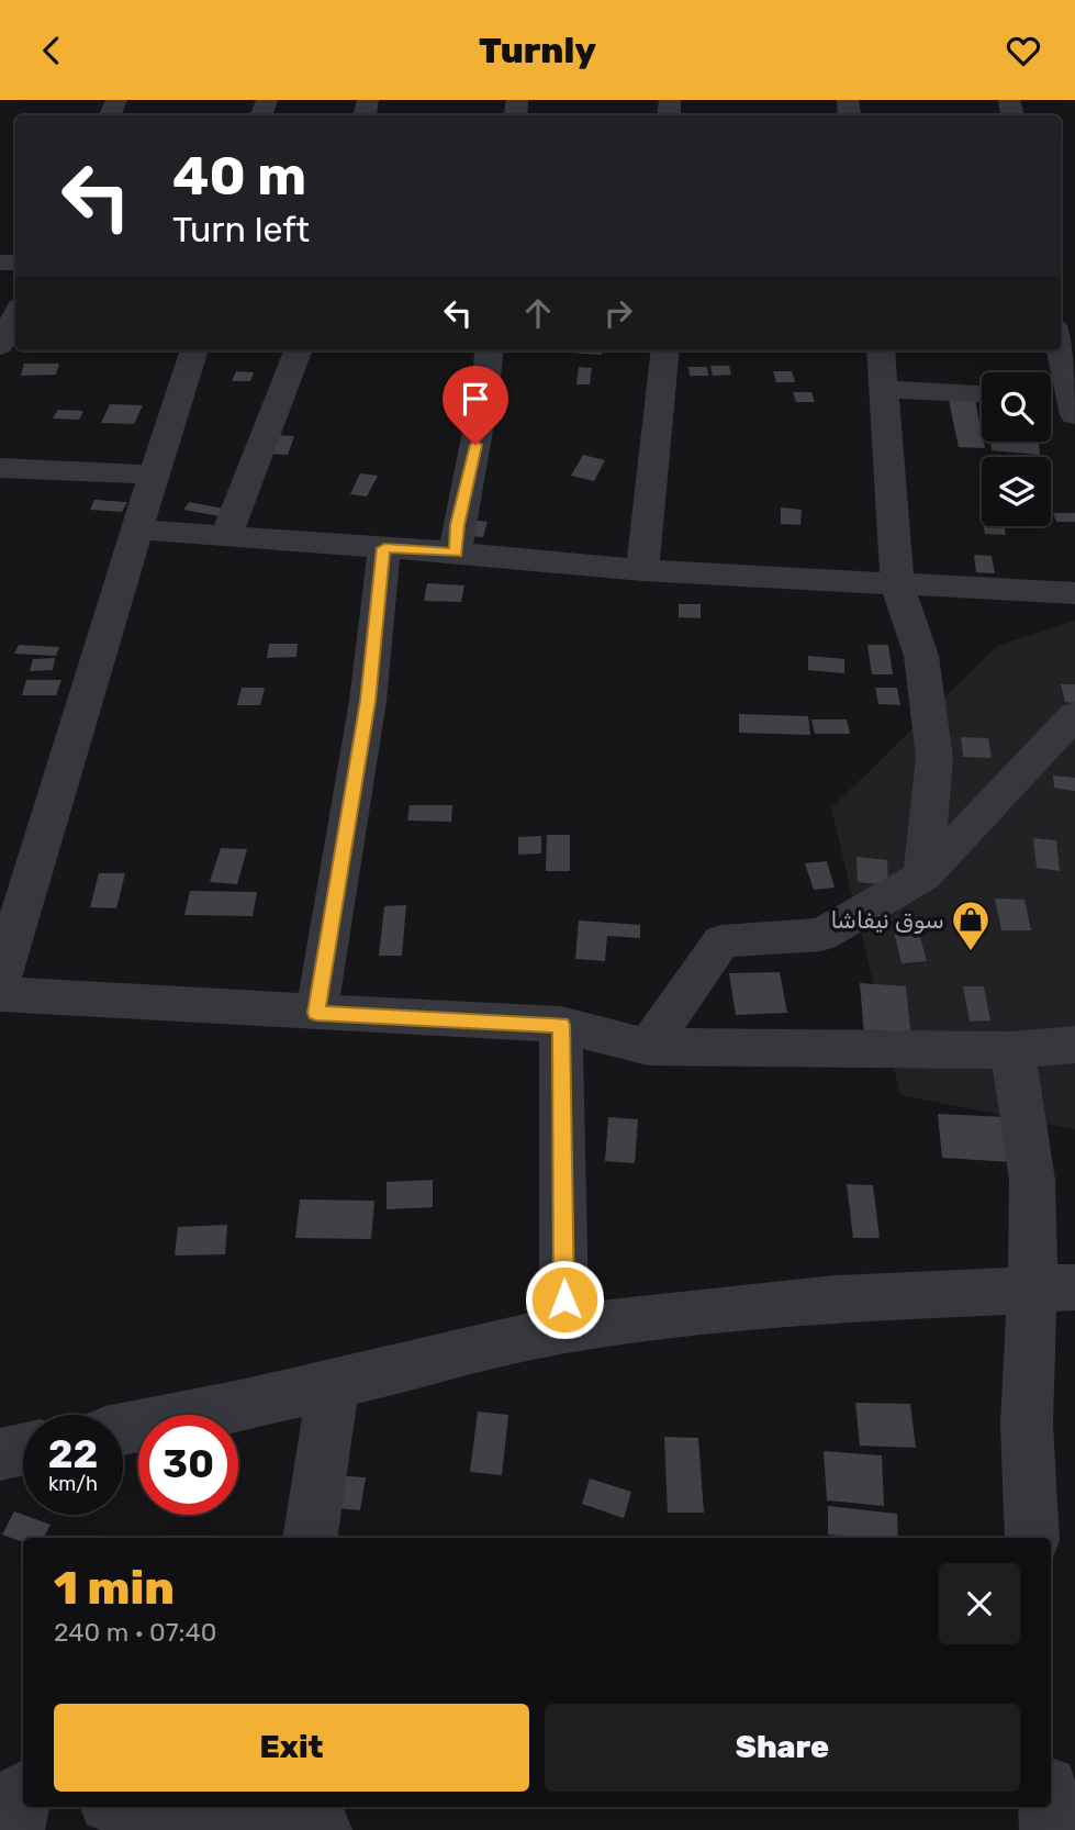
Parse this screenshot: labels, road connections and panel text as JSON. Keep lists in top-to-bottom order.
{
  "places": {
    "shop": ["سوق نيفاشا"]
  },
  "page": {
    "header": "Turnly",
    "turn": ["40 m", "Turn left"],
    "speed": "22 km/h",
    "limit": "30",
    "heading": ["1 min", "240 m · 07:40"],
    "buttons": ["Exit", "Share"]
  }
}
